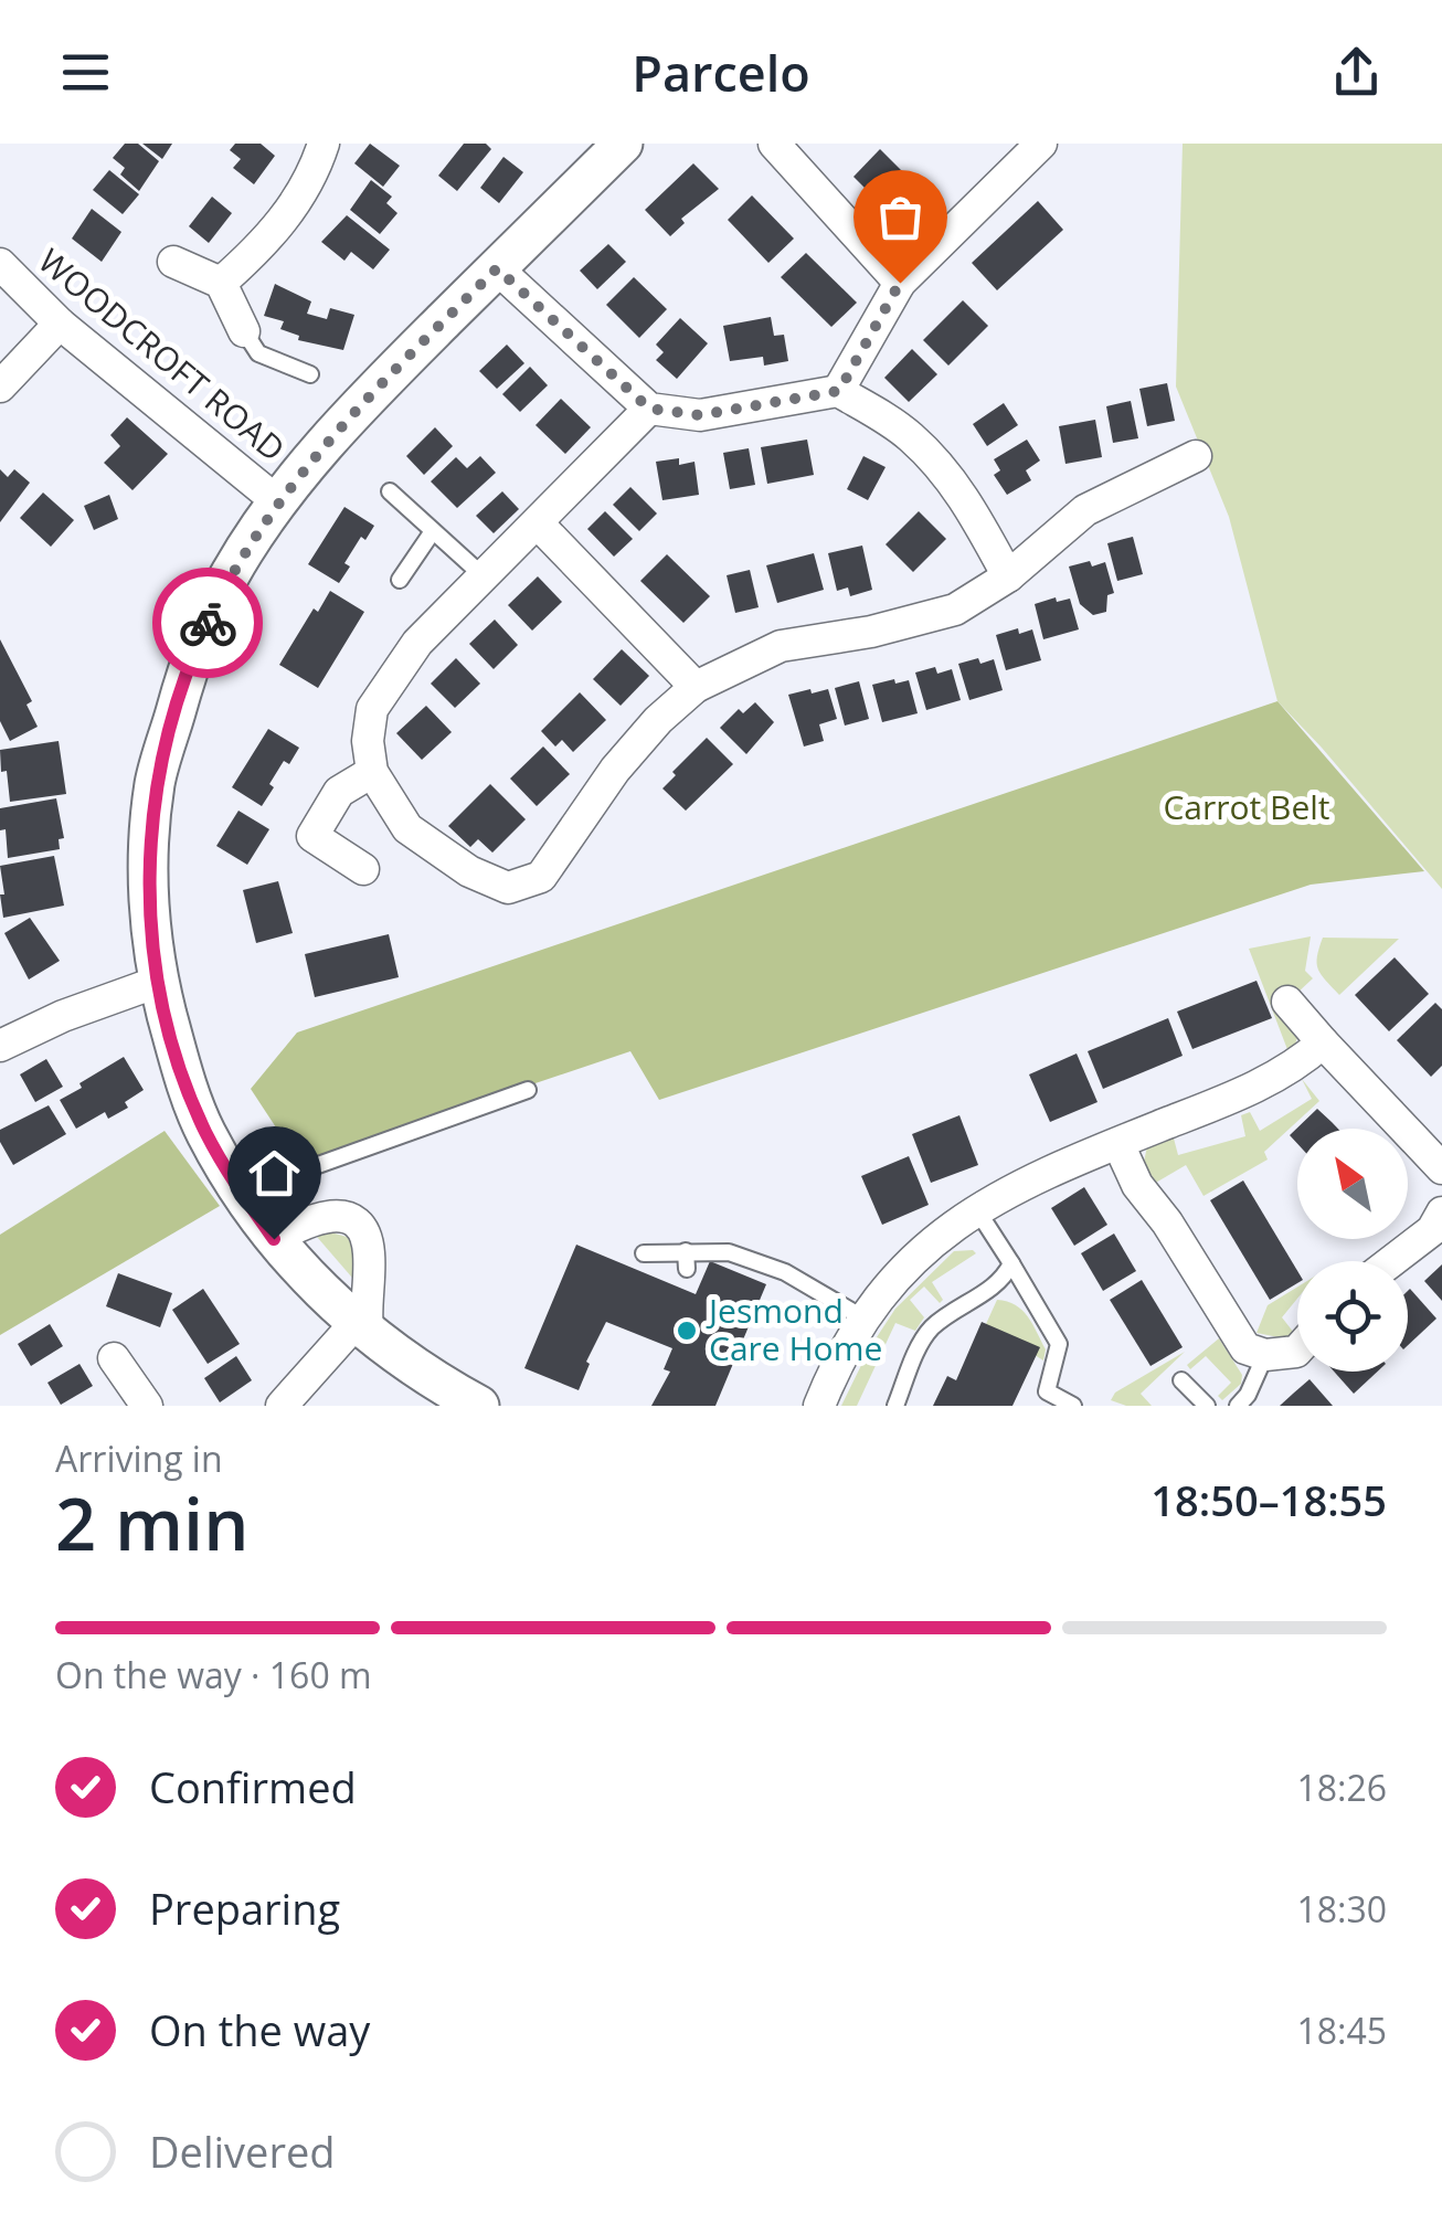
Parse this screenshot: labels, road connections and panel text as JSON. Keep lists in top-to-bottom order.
{
  "streets": {
    "street": ["WOODCROFT ROAD"]
  },
  "parks": ["Carrot Belt"],
  "places": ["Jesmond Care Home"],
  "north": "top left",
  "page": {
    "header": "Parcelo",
    "heading": ["2 min", "Arriving in", "18:50–18:55"],
    "bar": "On the way · 160 m",
    "list": [
      ["Confirmed", "18:26"],
      ["Preparing", "18:30"],
      ["On the way", "18:45"],
      "Delivered"
    ]
  }
}
